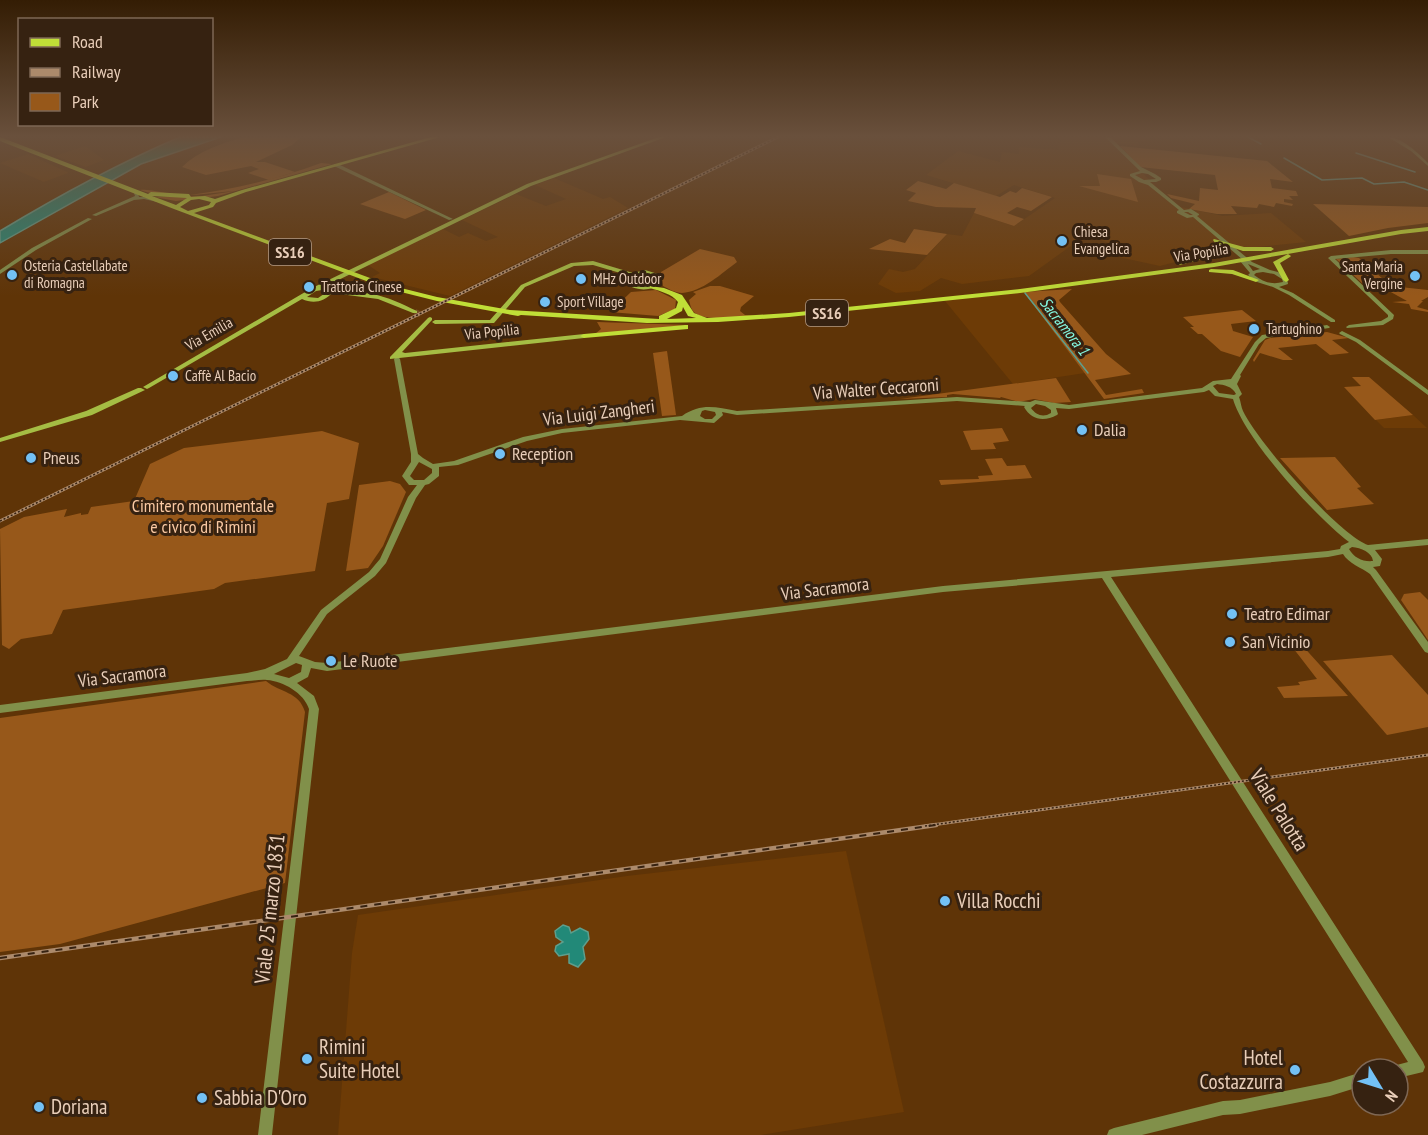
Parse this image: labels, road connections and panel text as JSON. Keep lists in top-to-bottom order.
{
  "streets": {
    "main road": ["SS16", "Via Popilia", "Via Emilia"],
    "street": [
      "Via Walter Ceccaroni",
      "Via Luigi Zangheri",
      "Via Sacramora",
      "Viale Palotta",
      "Viale 25 marzo 1831"
    ]
  },
  "crossings": [
    ["SS16", "Via Popilia"],
    ["Via Walter Ceccaroni", "Via Luigi Zangheri"],
    ["Via Sacramora", "Viale Palotta"],
    ["Via Sacramora", "Viale 25 marzo 1831"]
  ],
  "water": ["Sacramora 1"],
  "parks": ["Cimitero monumentale e civico di Rimini"],
  "places": [
    "Chiesa Evangelica",
    "Osteria Castellabate di Romagna",
    "Santa Maria Vergine",
    "MHz Outdoor",
    "Trattoria Cinese",
    "Sport Village",
    "Tartughino",
    "Caffè Al Bacio",
    "Dalia",
    "Reception",
    "Pneus",
    "Teatro Edimar",
    "San Vicinio",
    "Le Ruote",
    "Villa Rocchi",
    "Rimini Suite Hotel",
    "Hotel Costazzurra",
    "Sabbia D'Oro",
    "Doriana"
  ],
  "legend": ["Road", "Railway", "Park"],
  "north": "bottom right"
}
